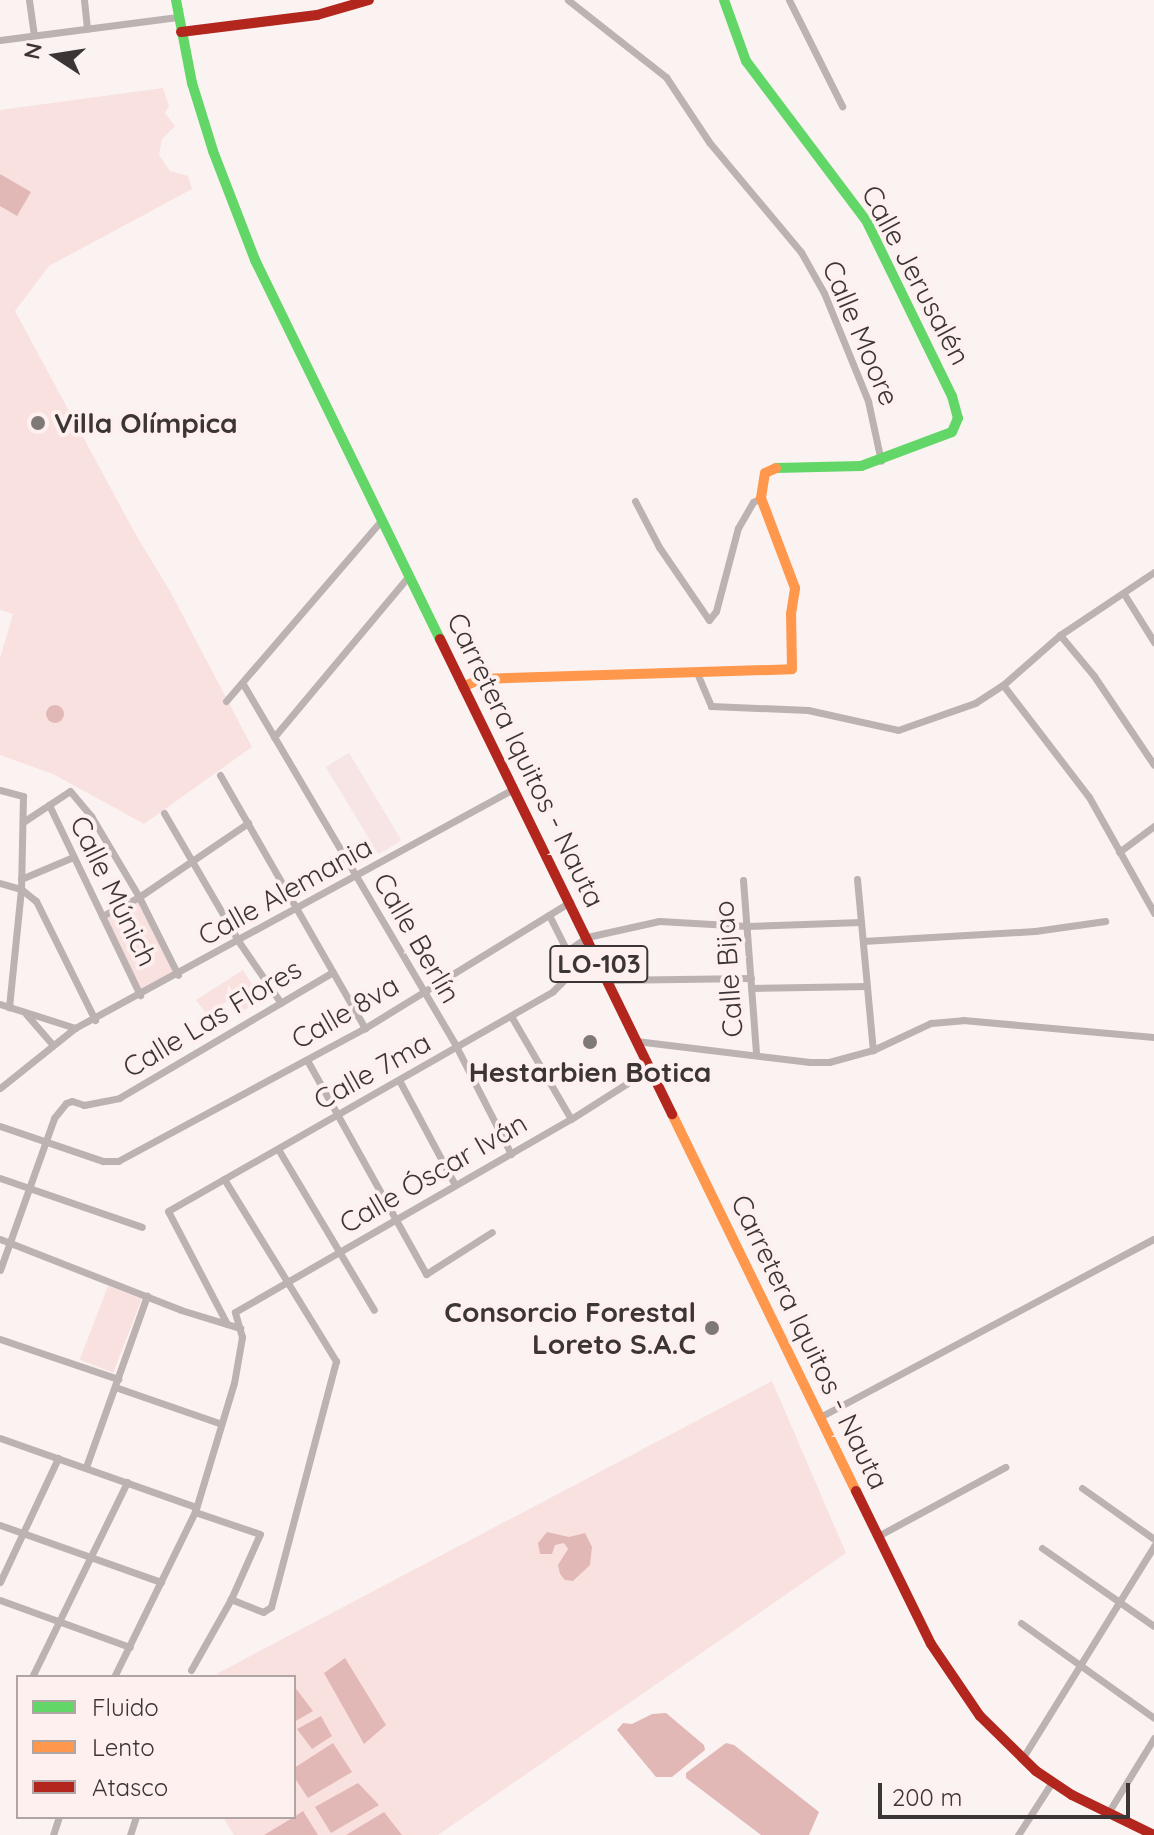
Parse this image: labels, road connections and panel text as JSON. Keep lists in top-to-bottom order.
{
  "streets": {
    "main road": ["Calle Jerusalén", "Carretera Iquitos - Nauta", "LO-103"],
    "street": [
      "Calle Moore",
      "Calle Múnich",
      "Calle Alemania",
      "Calle Berlín",
      "Calle Bijao",
      "Calle 8va",
      "Calle Las Flores",
      "Calle 7ma",
      "Calle Óscar Iván"
    ]
  },
  "crossings": [
    ["Calle Jerusalén", "Calle Moore"],
    ["Carretera Iquitos - Nauta", "Calle Alemania"],
    ["Carretera Iquitos - Nauta", "Calle 8va"],
    ["Carretera Iquitos - Nauta", "Calle Óscar Iván"],
    ["Calle Múnich", "Calle Alemania"],
    ["Calle Alemania", "Calle Berlín"],
    ["Calle Berlín", "Calle 8va"],
    ["Calle Berlín", "Calle 7ma"],
    ["Calle Berlín", "Calle Óscar Iván"],
    ["Calle 8va", "Calle Las Flores"]
  ],
  "places": ["Villa Olímpica", "Hestarbien Botica", "Consorcio Forestal Loreto S.A.C"],
  "legend": ["Fluido", "Lento", "Atasco"],
  "scale_bar": "200 m",
  "north": "left"
}
